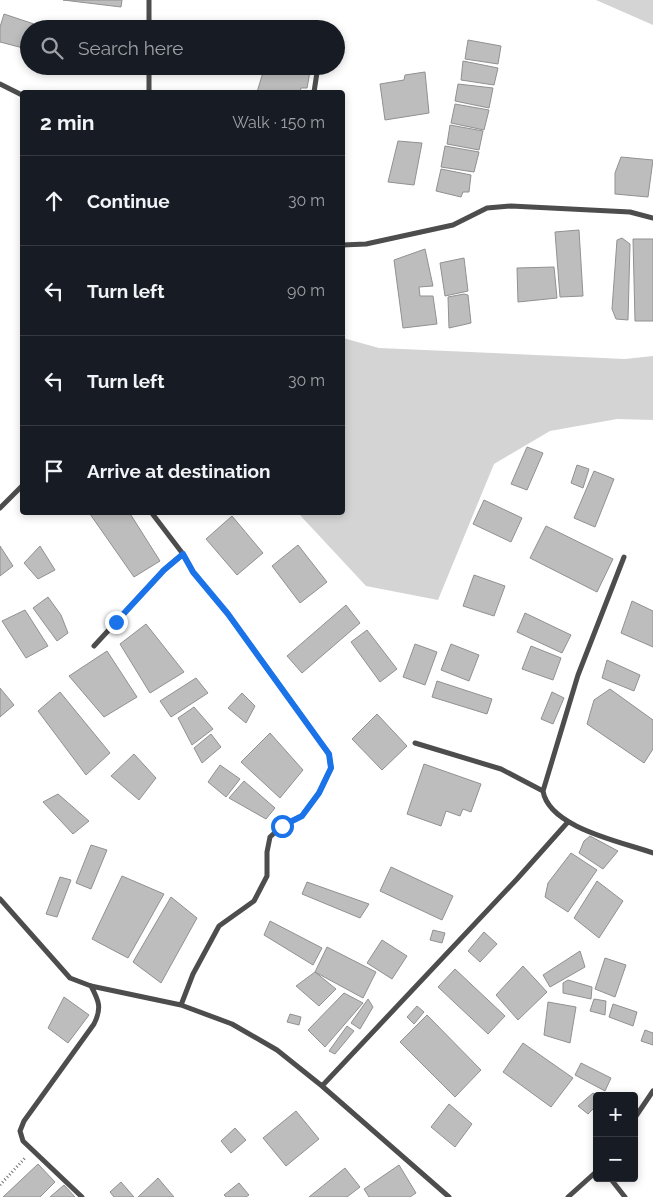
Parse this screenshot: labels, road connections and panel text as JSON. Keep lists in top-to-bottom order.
{
  "page": {
    "search": "Search here",
    "heading": ["2 min", "Walk · 150 m"],
    "list": [
      ["Continue", "30 m"],
      ["Turn left", "90 m"],
      ["Turn left", "30 m"],
      "Arrive at destination"
    ],
    "map_buttons": ["+", "−"]
  }
}
